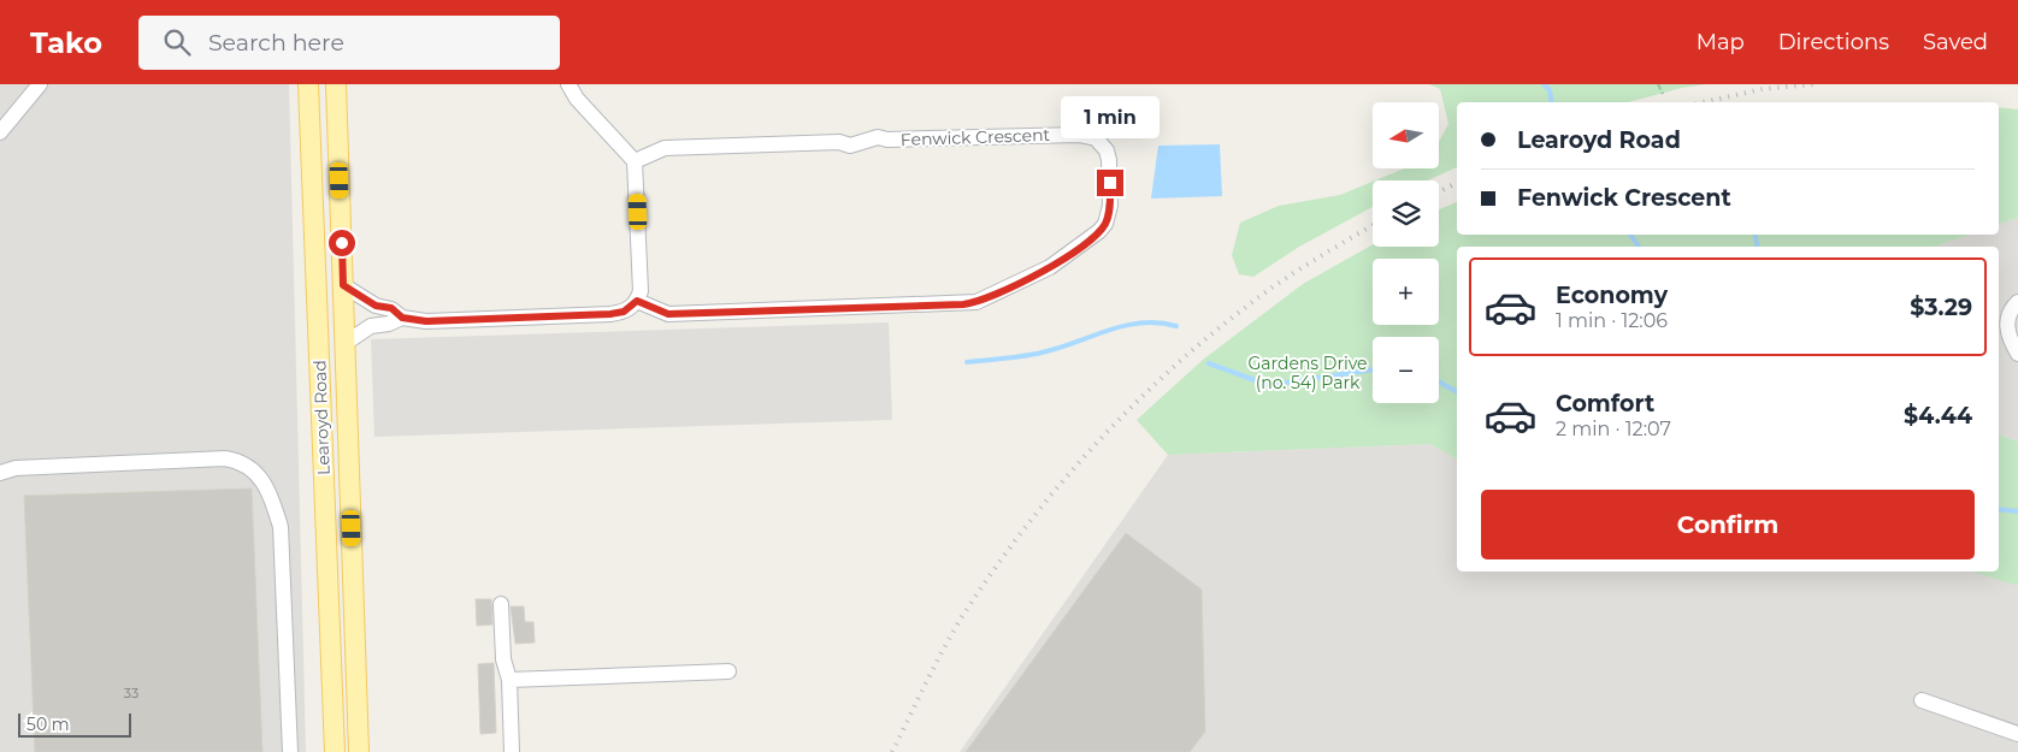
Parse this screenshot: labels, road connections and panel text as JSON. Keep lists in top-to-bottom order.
{
  "streets": {
    "main road": ["Learoyd Road"],
    "street": ["Fenwick Crescent"]
  },
  "parks": ["Gardens Drive (no. 54) Park"],
  "house_numbers": ["33"],
  "scale_bar": "50 m",
  "north": "left",
  "page": {
    "header": "Tako",
    "search": "Search here",
    "nav": ["Map", "Directions", "Saved"],
    "bubble": "1 min",
    "map_buttons": ["+", "−"],
    "banner": ["Learoyd Road", "Fenwick Crescent"],
    "list": [
      {
        "name": "Economy",
        "note": "1 min · 12:06",
        "value": "$3.29"
      },
      {
        "name": "Comfort",
        "note": "2 min · 12:07",
        "value": "$4.44"
      }
    ],
    "buttons": "Confirm",
    "scale": "50 m"
  }
}
